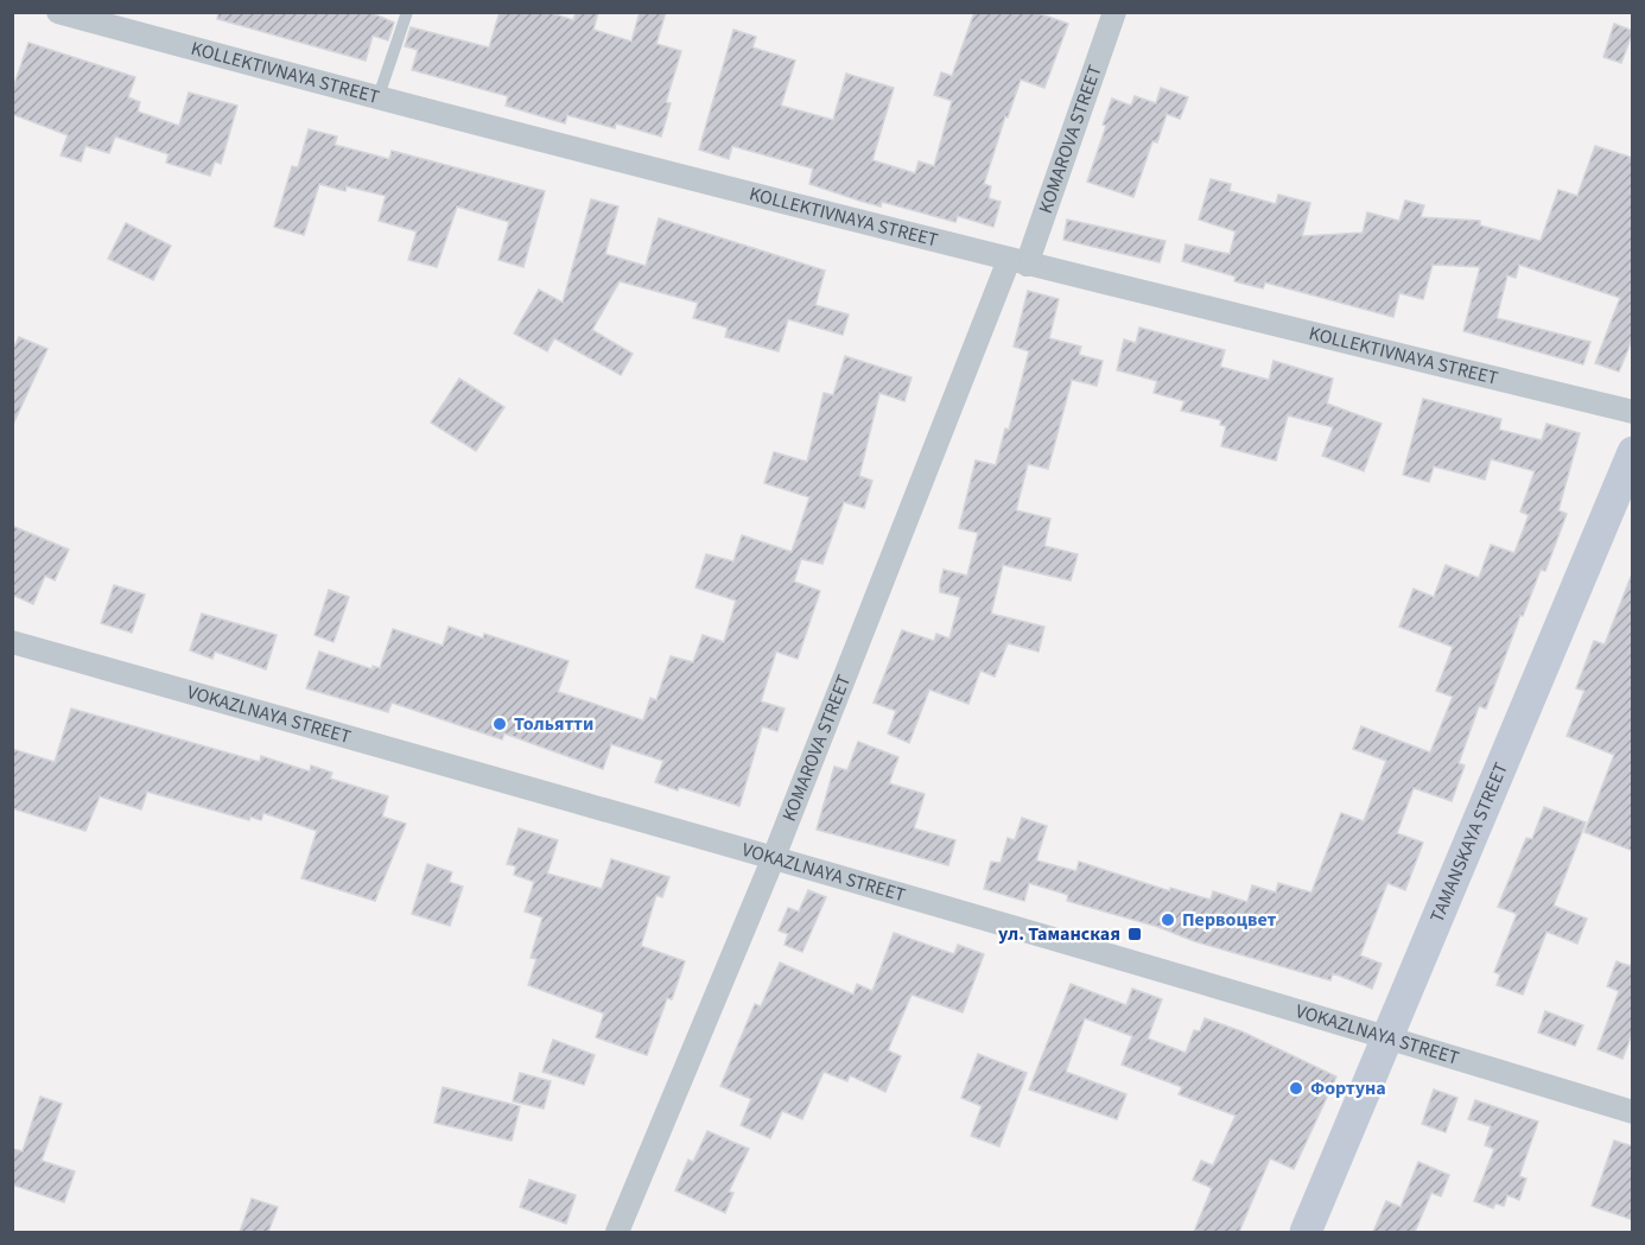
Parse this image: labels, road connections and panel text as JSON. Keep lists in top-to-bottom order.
{
  "streets": {
    "street": [
      "KOLLEKTIVNAYA STREET",
      "KOMAROVA STREET",
      "VOKAZLNAYA STREET",
      "TAMANSKAYA STREET"
    ]
  },
  "crossings": [
    ["KOLLEKTIVNAYA STREET", "KOMAROVA STREET"],
    ["KOMAROVA STREET", "VOKAZLNAYA STREET"],
    ["VOKAZLNAYA STREET", "TAMANSKAYA STREET"]
  ],
  "places": {
    "other": ["Тольятти", "Первоцвет", "Фортуна"],
    "transit": ["ул. Таманская"]
  }
}
